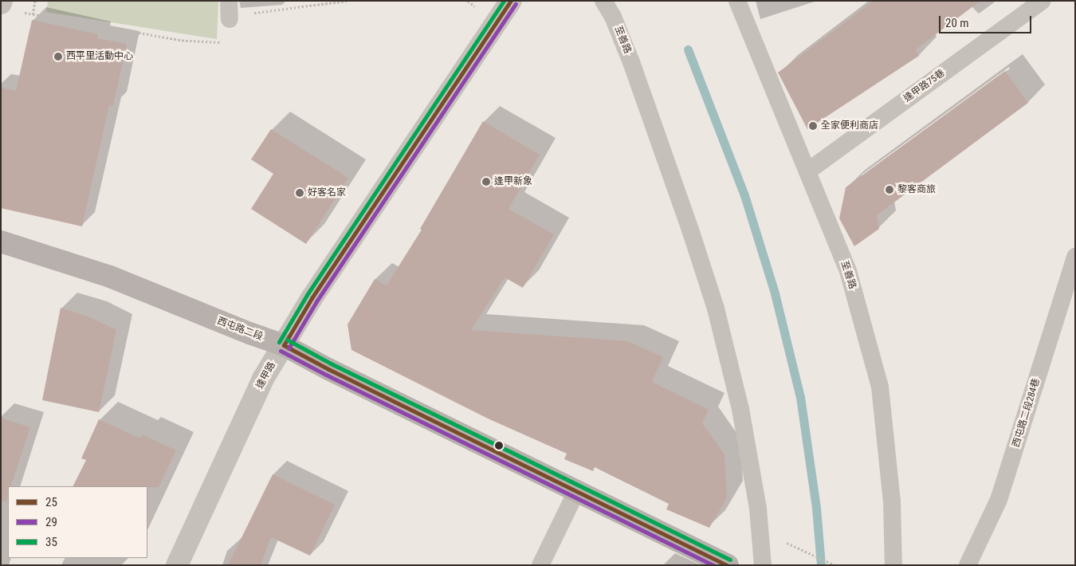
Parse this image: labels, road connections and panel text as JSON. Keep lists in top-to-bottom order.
{
  "streets": {
    "street": ["西屯路二段", "逢甲路"],
    "lane": ["至善路", "逢甲路75巷", "西屯路二段284巷"]
  },
  "crossings": [
    ["至善路", "逢甲路75巷"],
    ["西屯路二段", "逢甲路"]
  ],
  "places": [
    "西平里活動中心",
    "全家便利商店",
    "逢甲新象",
    "黎客商旅",
    "好客名家"
  ],
  "lines": ["transit line 25", "transit line 35", "transit line 29"],
  "legend": ["25", "29", "35"],
  "scale_bar": "20 m"
}
